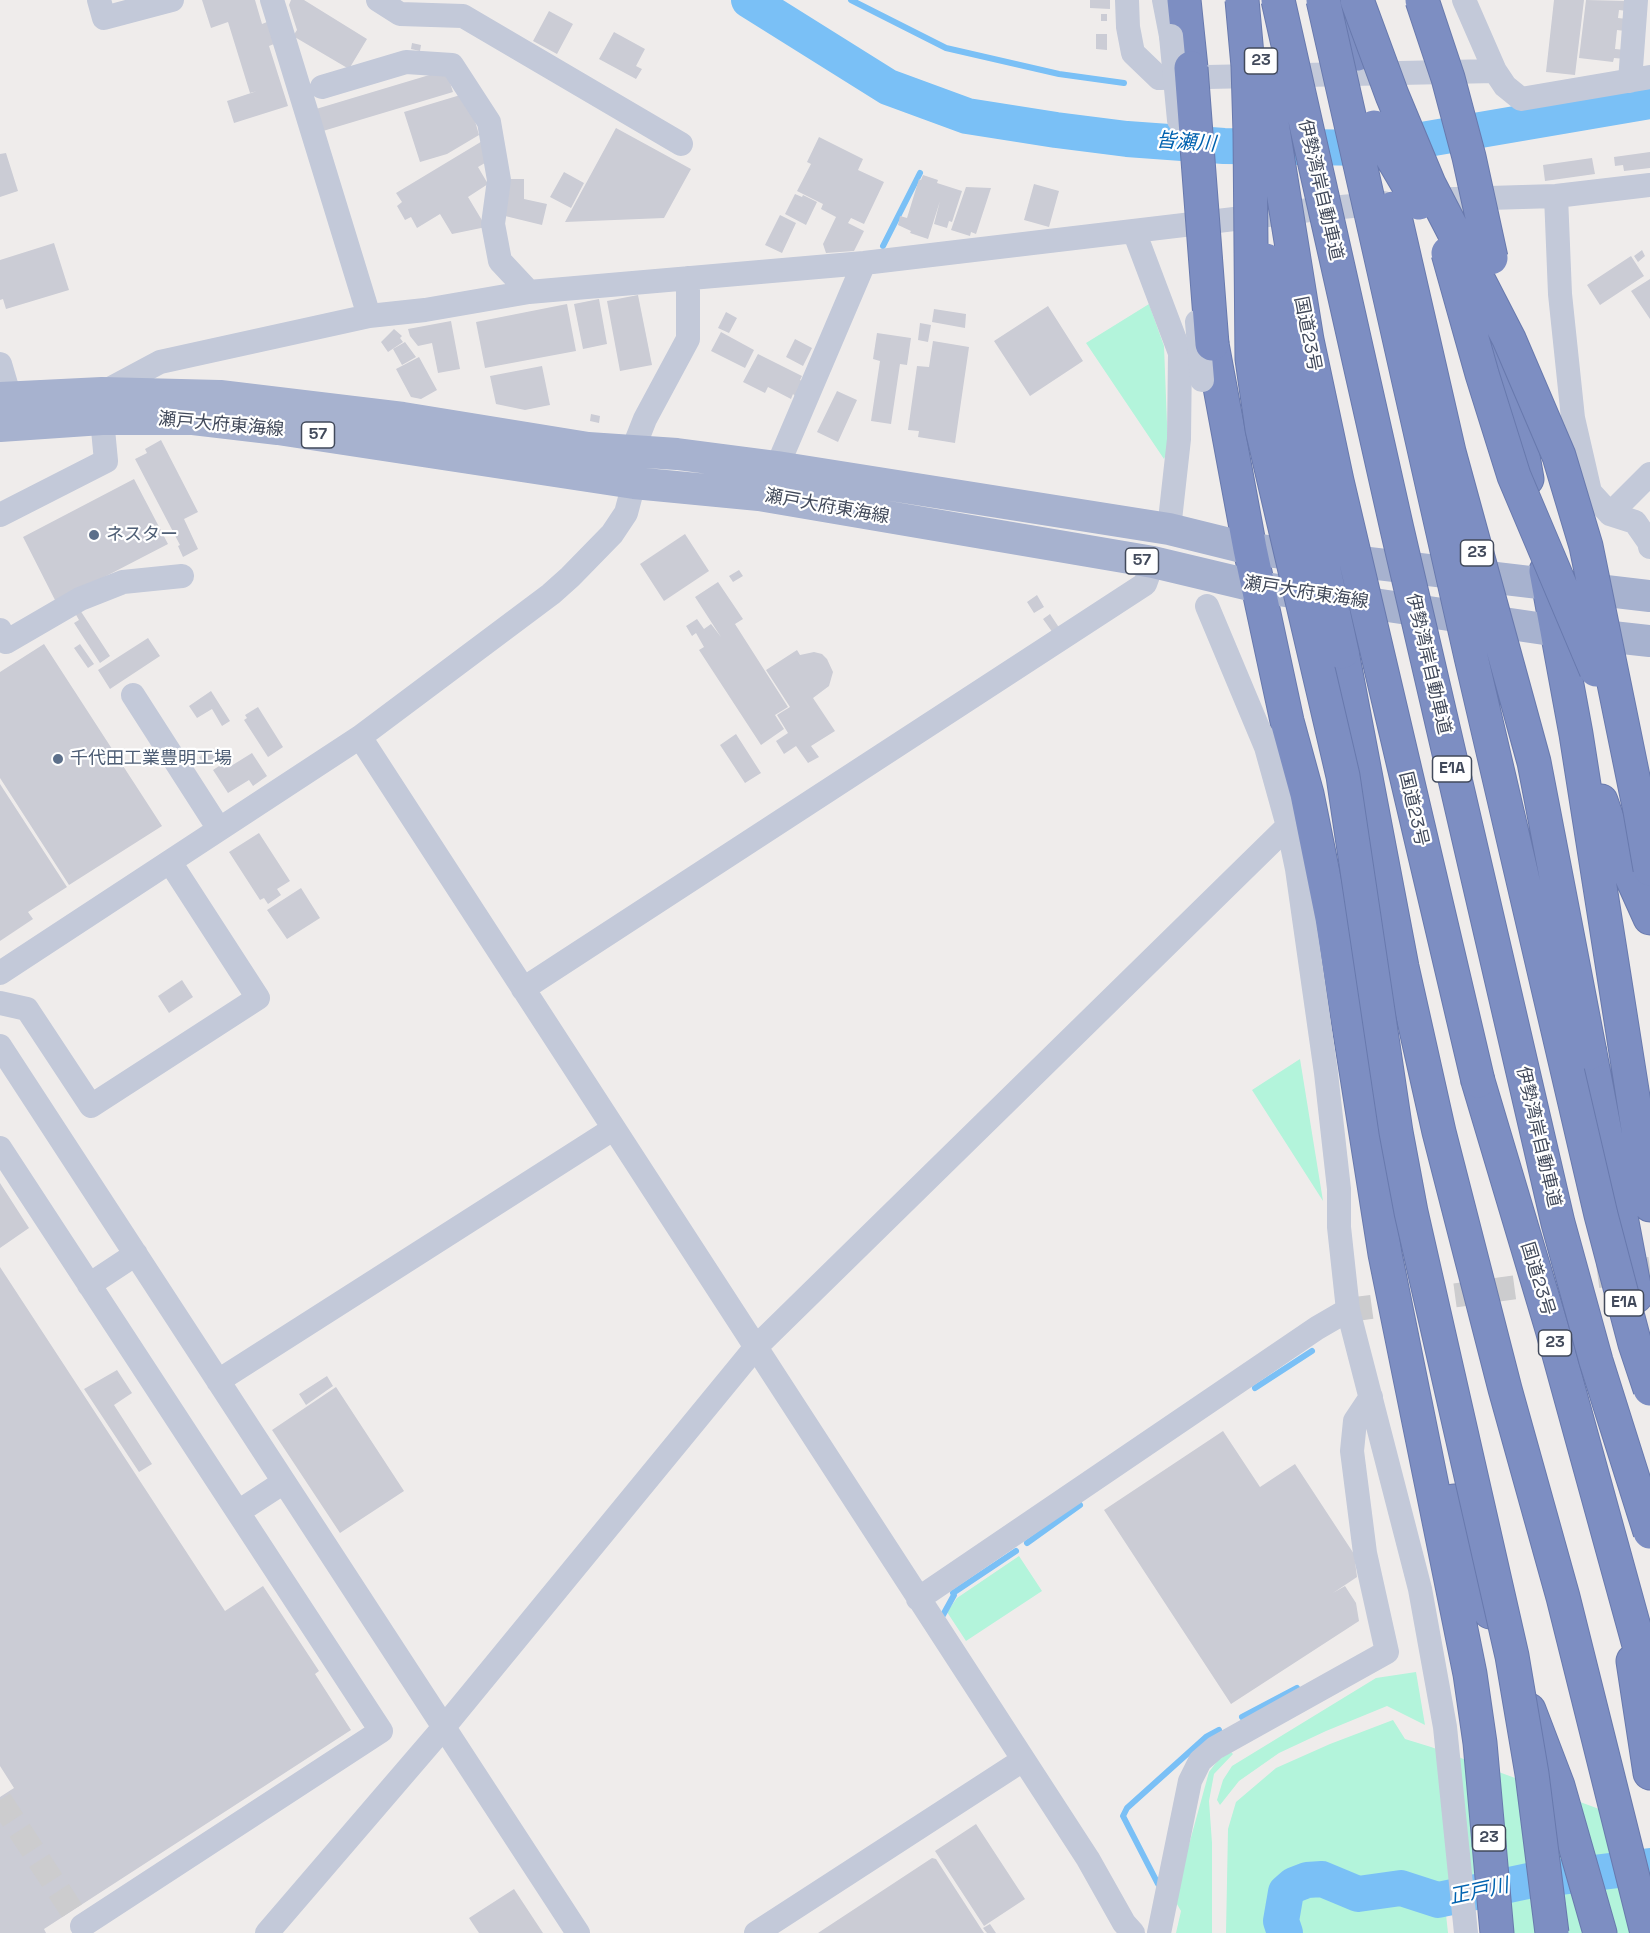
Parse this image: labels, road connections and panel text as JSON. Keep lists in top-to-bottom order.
{
  "streets": {
    "highway": [
      "23",
      "伊勢湾岸自動車道",
      "国道23号",
      "E1A"
    ],
    "main road": ["瀬戸大府東海線", "57"]
  },
  "crossings": [
    ["23", "国道23号"],
    ["23", "瀬戸大府東海線"]
  ],
  "water": ["皆瀬川", "正戸川"],
  "places": ["ネスター", "千代田工業豊明工場"]
}
